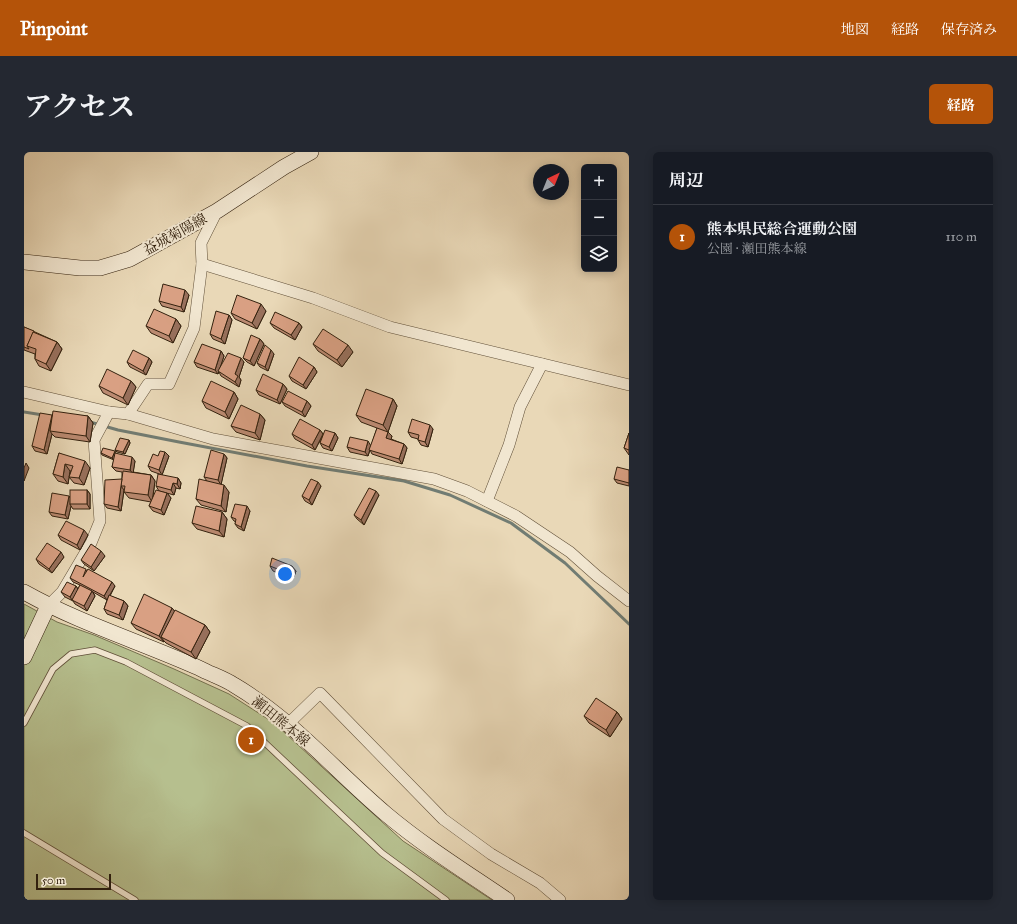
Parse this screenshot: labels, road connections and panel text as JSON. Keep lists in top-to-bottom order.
{
  "streets": {
    "main road": ["益城菊陽線", "瀬田熊本線"]
  },
  "scale_bar": "50 m",
  "north": "top right",
  "page": {
    "header": "Pinpoint",
    "nav": ["地図", "経路", "保存済み"],
    "title": "アクセス",
    "buttons": "経路",
    "heading": "周辺",
    "map_buttons": ["+", "−"],
    "list": [
      {
        "mark": "1",
        "name": "熊本県民総合運動公園",
        "note": "公園 · 瀬田熊本線",
        "value": "110 m"
      }
    ],
    "pins": "1",
    "scale": "50 m"
  }
}
